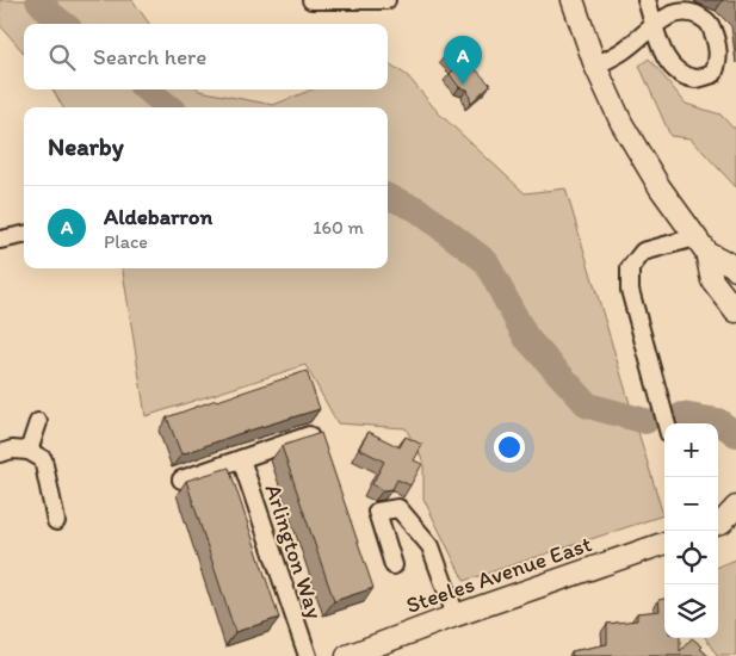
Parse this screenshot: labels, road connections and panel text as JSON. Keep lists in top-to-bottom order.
{
  "streets": {
    "main road": ["Steeles Avenue East"],
    "street": ["Arlington Way"]
  },
  "page": {
    "search": "Search here",
    "pins": "A",
    "heading": "Nearby",
    "list": [
      {
        "mark": "A",
        "name": "Aldebarron",
        "note": "Place",
        "value": "160 m"
      }
    ],
    "map_buttons": ["+", "−"]
  }
}
